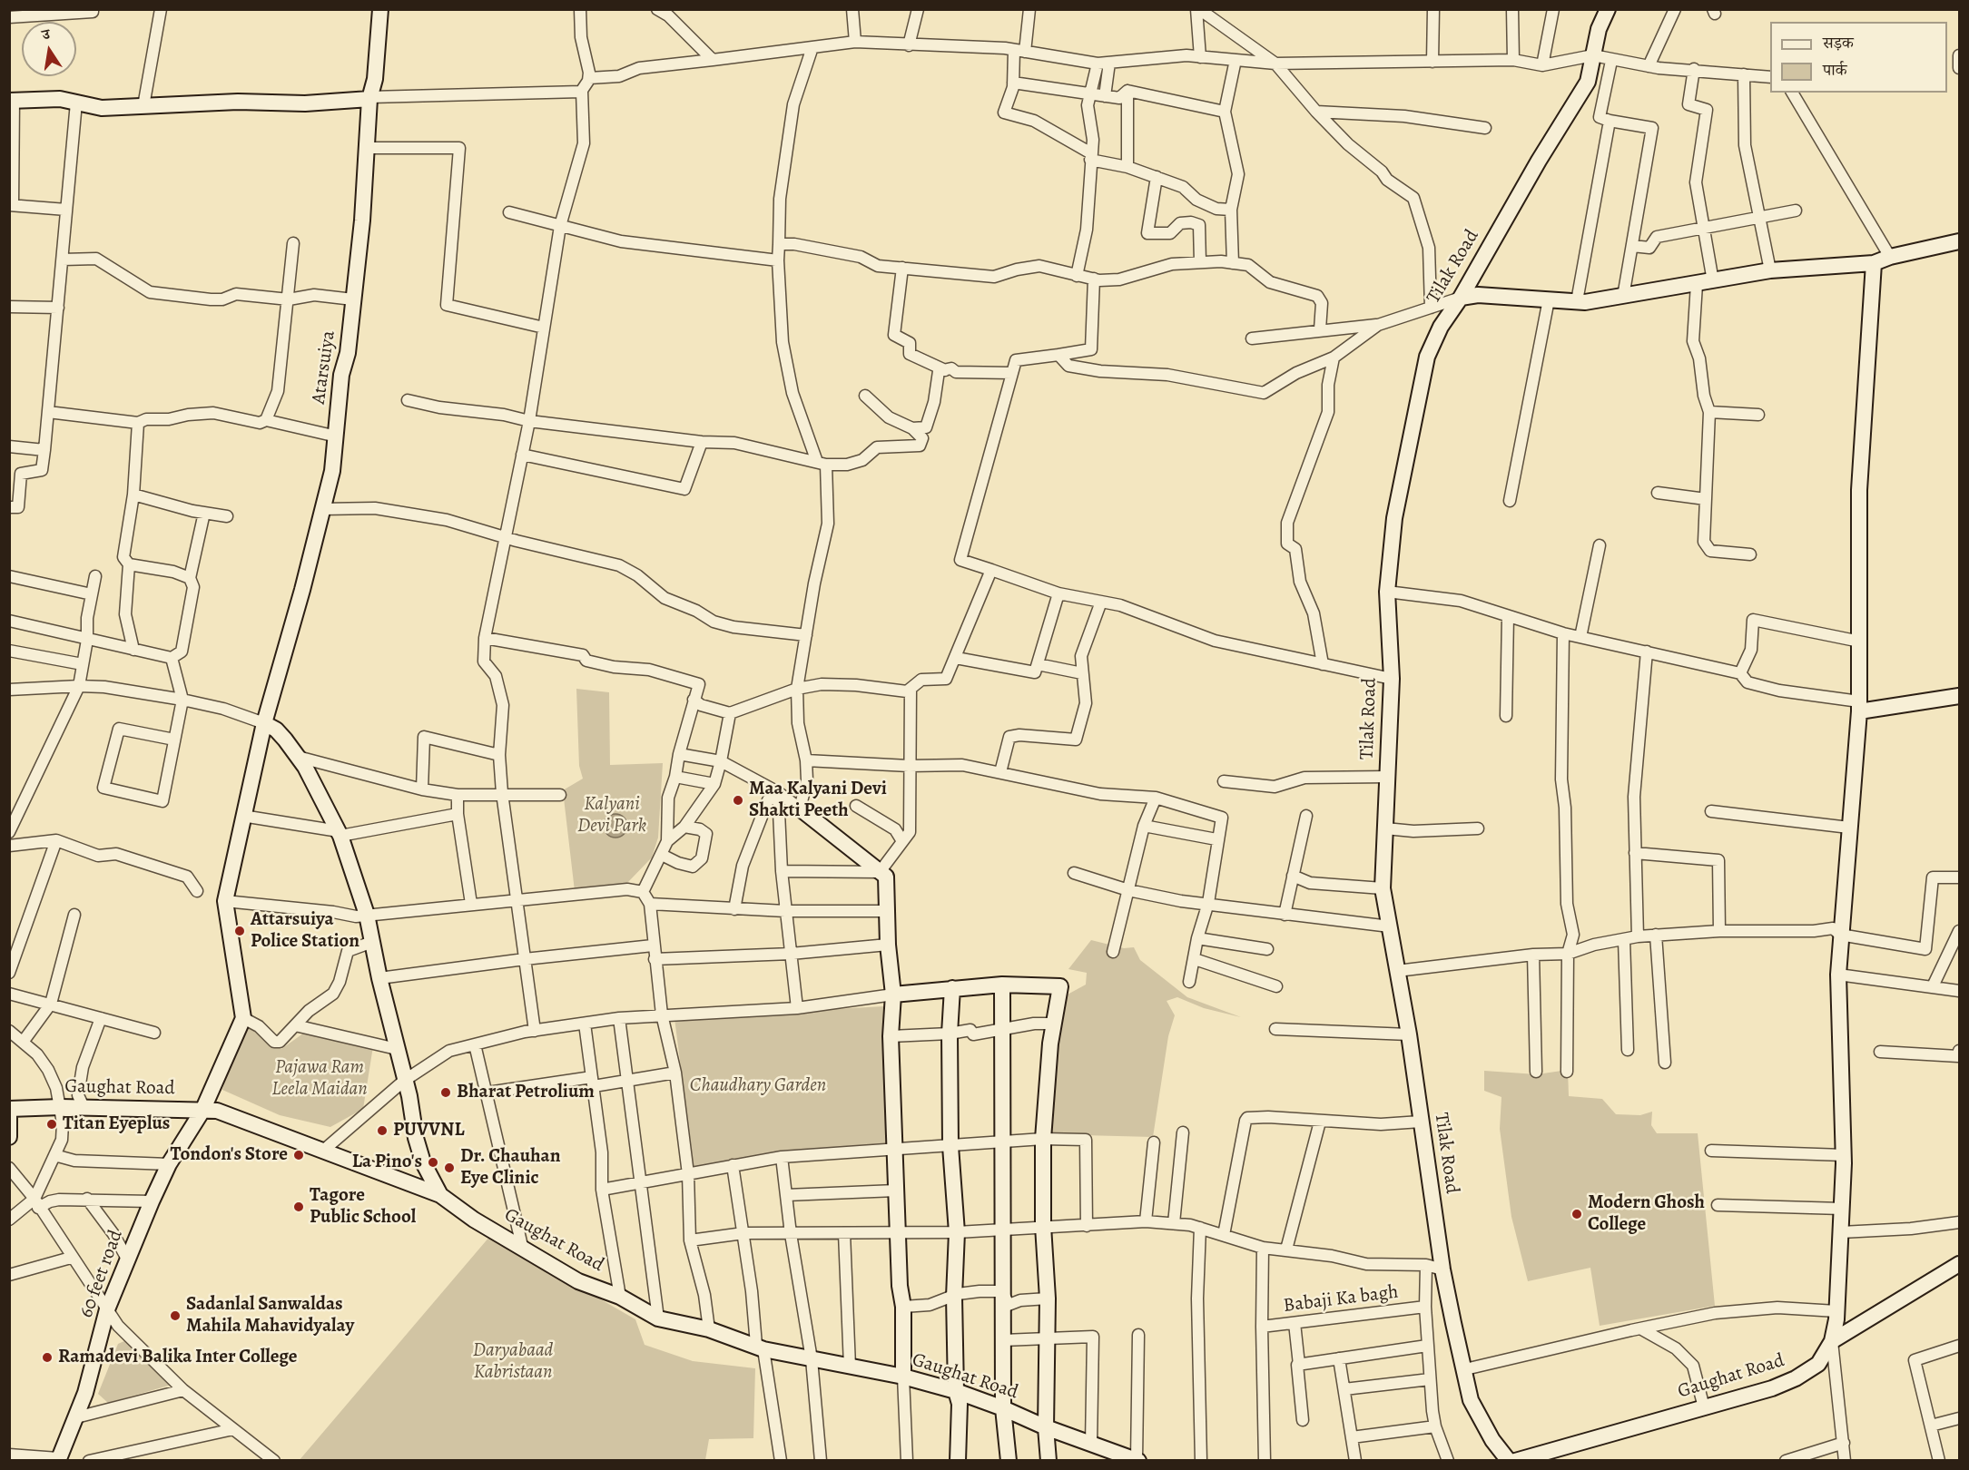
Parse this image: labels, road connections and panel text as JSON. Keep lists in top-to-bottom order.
{
  "streets": {
    "street": [
      "Tilak Road",
      "Atarsuiya",
      "Gaughat Road",
      "60 feet road",
      "Babaji Ka bagh"
    ]
  },
  "crossings": [
    ["Gaughat Road", "60 feet road"]
  ],
  "parks": [
    "Kalyani Devi Park",
    "Pajawa Ram Leela Maidan",
    "Chaudhary Garden",
    "Daryabaad Kabristaan"
  ],
  "places": [
    "Maa Kalyani Devi Shakti Peeth",
    "Attarsuiya Police Station",
    "Bharat Petrolium",
    "Titan Eyeplus",
    "PUVVNL",
    "Tondon's Store",
    "La Pino's",
    "Dr. Chauhan Eye Clinic",
    "Tagore Public School",
    "Modern Ghosh College",
    "Sadanlal Sanwaldas Mahila Mahavidyalay",
    "Ramadevi Balika Inter College"
  ],
  "legend": ["सड़क", "पार्क"],
  "north": "top"
}
